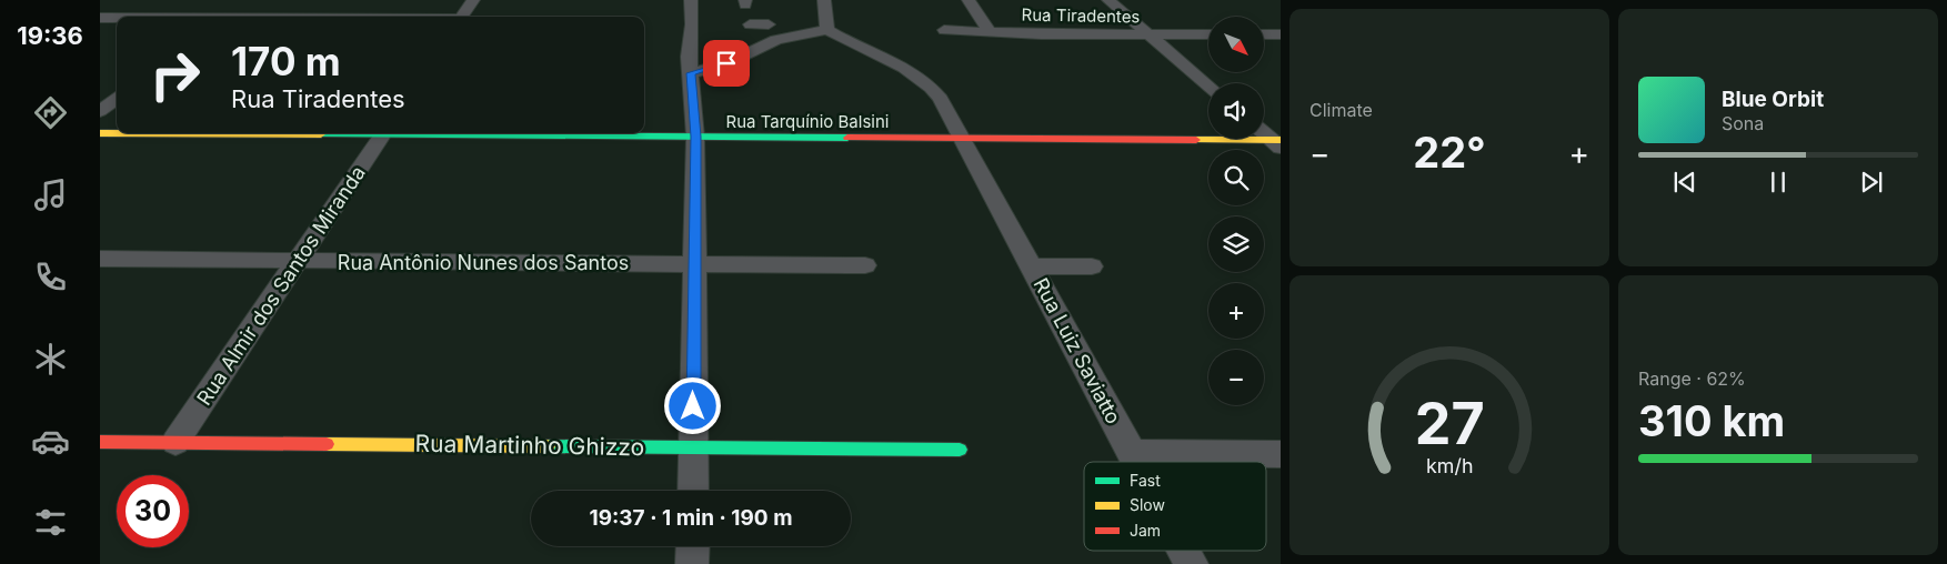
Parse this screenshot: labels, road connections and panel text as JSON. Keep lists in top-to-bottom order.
{
  "streets": {
    "street": [
      "Rua Tiradentes",
      "Rua Tarquínio Balsini",
      "Rua Antônio Nunes dos Santos",
      "Rua Almir dos Santos Miranda",
      "Rua Luiz Saviatto",
      "Rua Martinho Ghizzo"
    ]
  },
  "crossings": [
    ["Rua Tarquínio Balsini", "Rua Luiz Saviatto"],
    ["Rua Antônio Nunes dos Santos", "Rua Almir dos Santos Miranda"],
    ["Rua Almir dos Santos Miranda", "Rua Martinho Ghizzo"]
  ],
  "legend": ["Fast", "Slow", "Jam"],
  "north": "bottom right",
  "page": {
    "tabs": "19:36",
    "tile": [
      "Climate",
      ["Range · 62%", "310 km"]
    ],
    "map_buttons": ["+", "−"],
    "turn": ["170 m", "Rua Tiradentes"],
    "song": ["Blue Orbit", "Sona"],
    "heat": ["−", "22°", "+"],
    "limit": "30",
    "trip": "19:37 · 1 min · 190 m",
    "gauge": ["27", "km/h"]
  }
}
